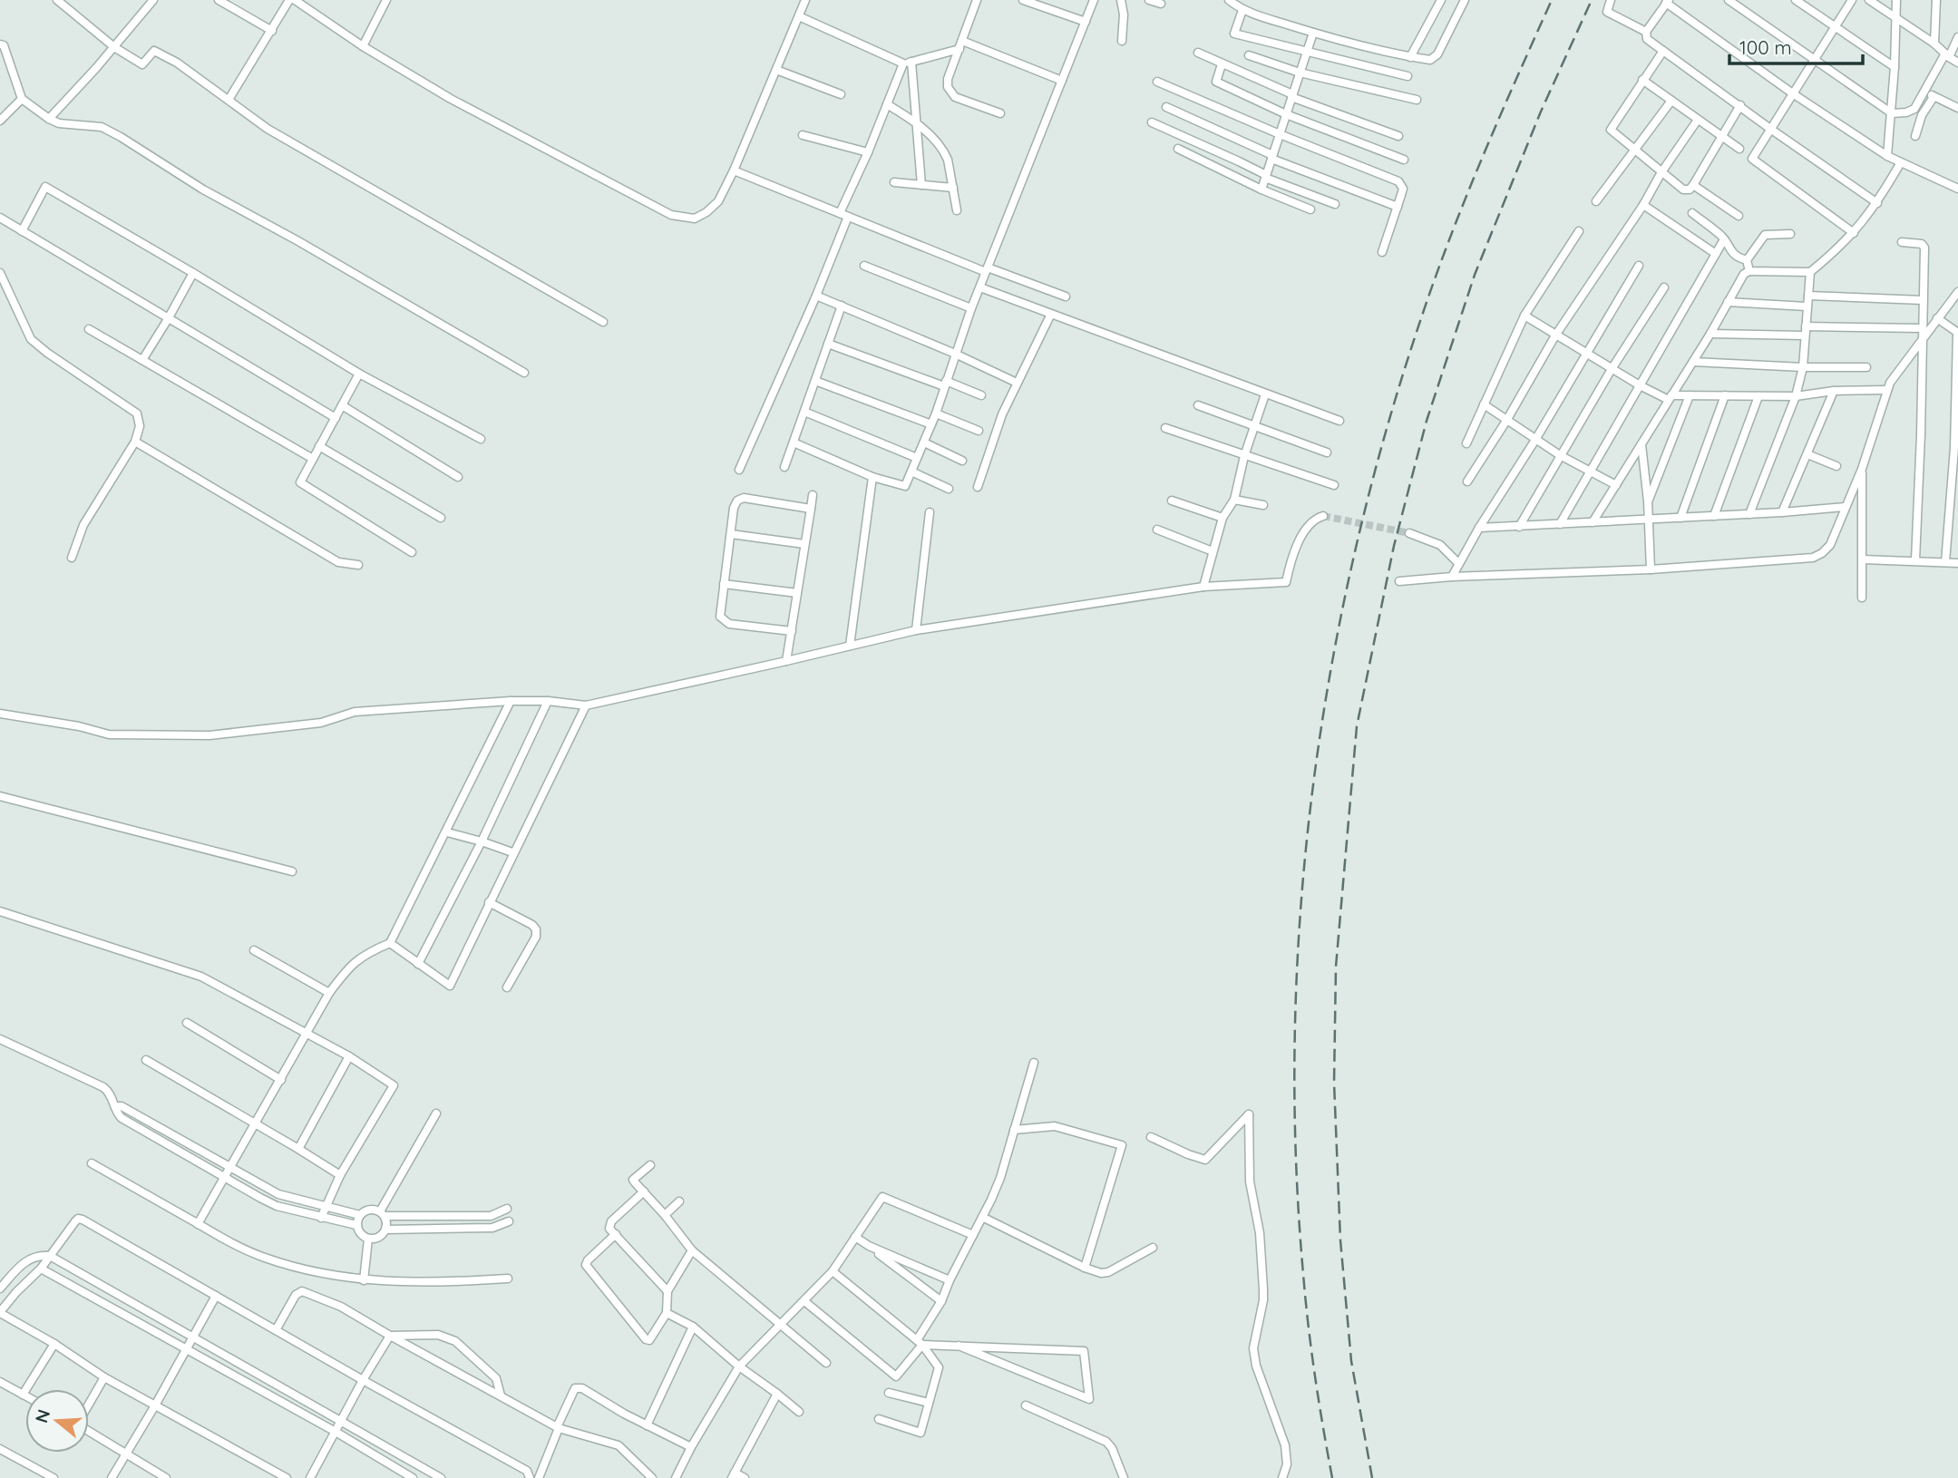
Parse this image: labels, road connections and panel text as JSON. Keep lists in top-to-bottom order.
{
  "scale_bar": "100 m",
  "north": "left"
}
